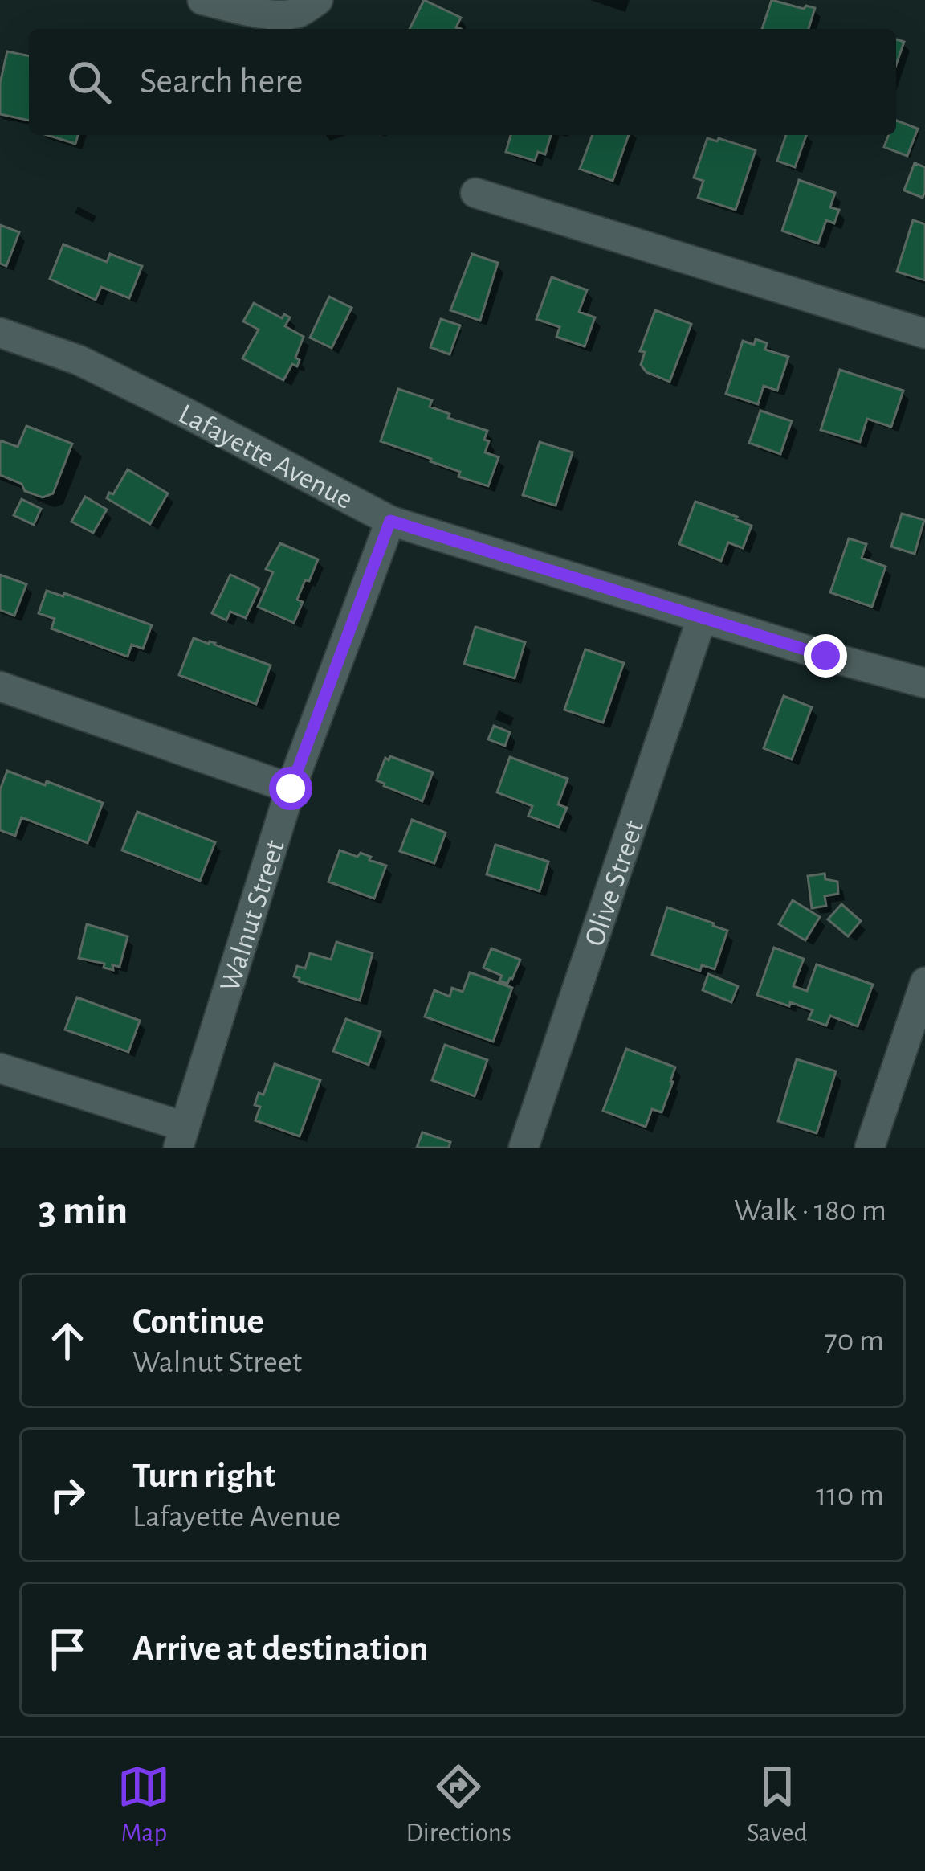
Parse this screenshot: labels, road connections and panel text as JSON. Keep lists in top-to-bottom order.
{
  "streets": {
    "street": ["Lafayette Avenue", "Olive Street", "Walnut Street"]
  },
  "crossings": [
    ["Lafayette Avenue", "Olive Street"],
    ["Lafayette Avenue", "Walnut Street"]
  ],
  "page": {
    "search": "Search here",
    "heading": ["3 min", "Walk · 180 m"],
    "list": [
      ["Continue", "Walnut Street", "70 m"],
      ["Turn right", "Lafayette Avenue", "110 m"],
      "Arrive at destination"
    ],
    "nav": ["Map", "Directions", "Saved"]
  }
}
